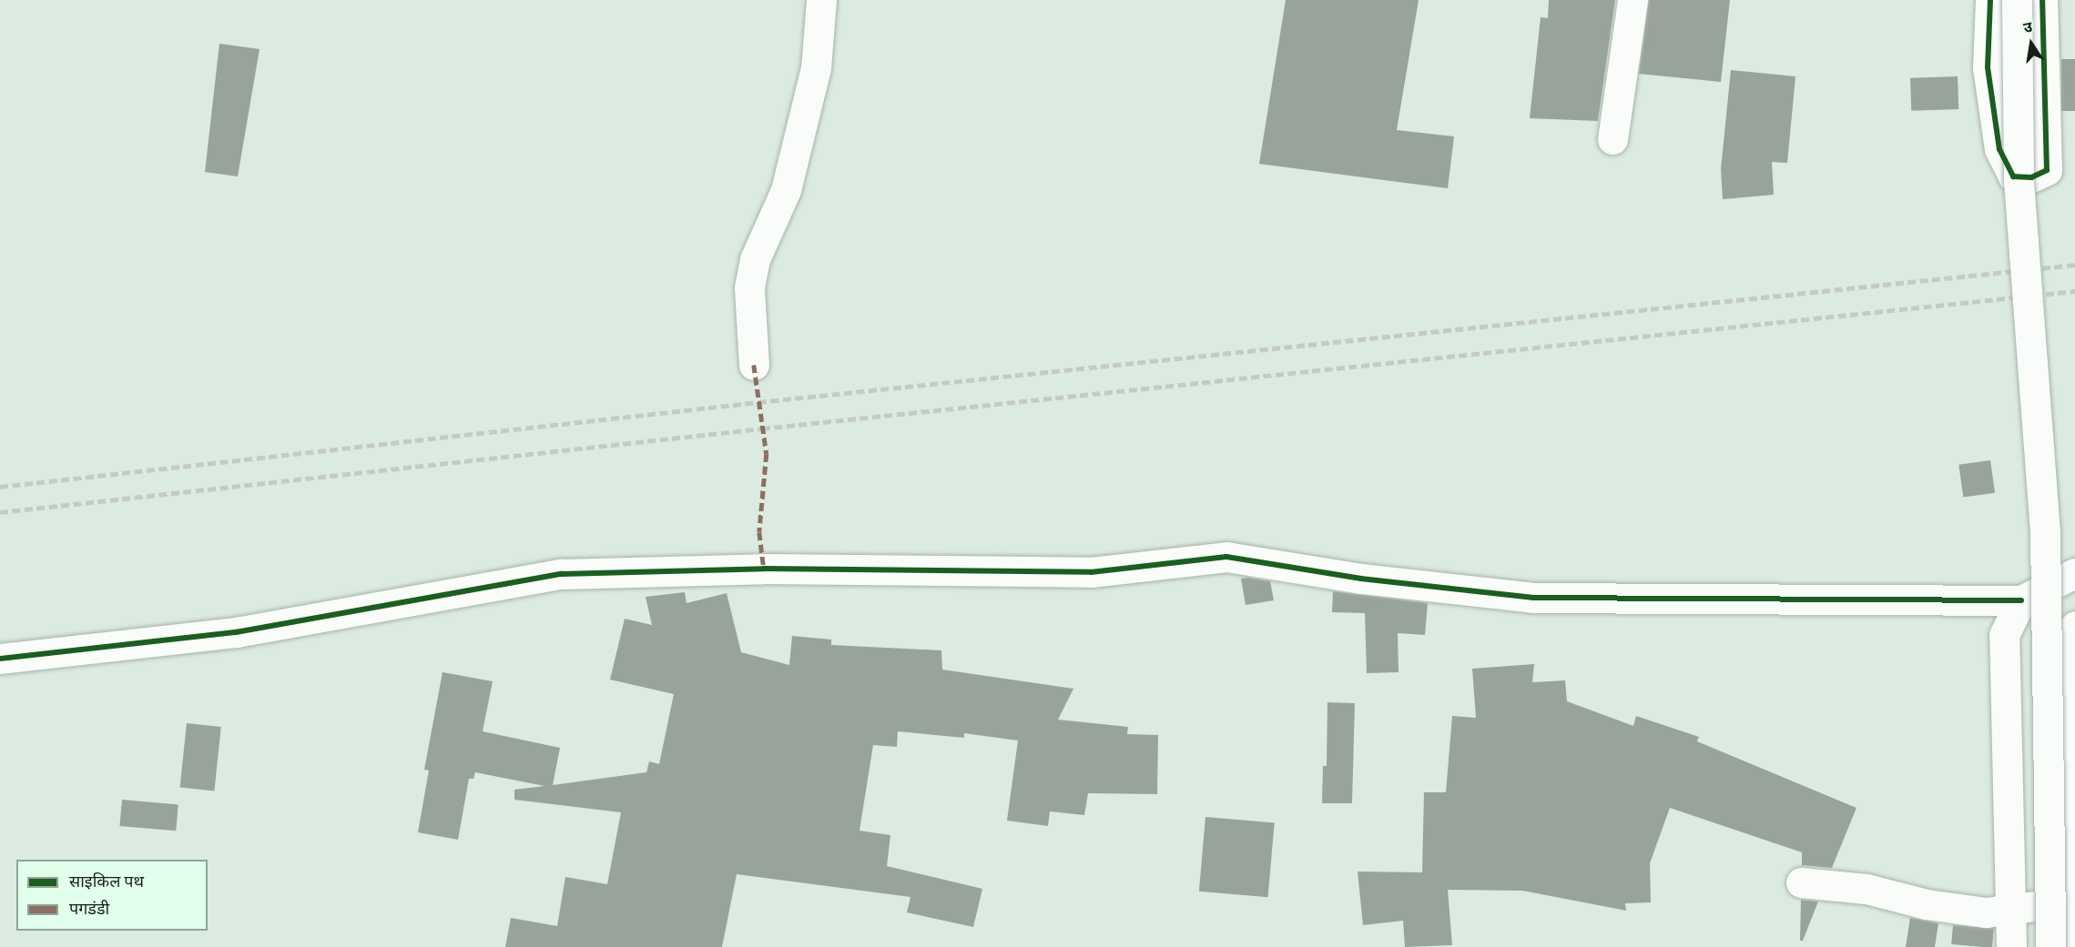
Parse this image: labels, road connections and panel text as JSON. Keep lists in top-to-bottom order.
{
  "legend": ["साइकिल पथ", "पगडंडी"],
  "north": "top"
}
